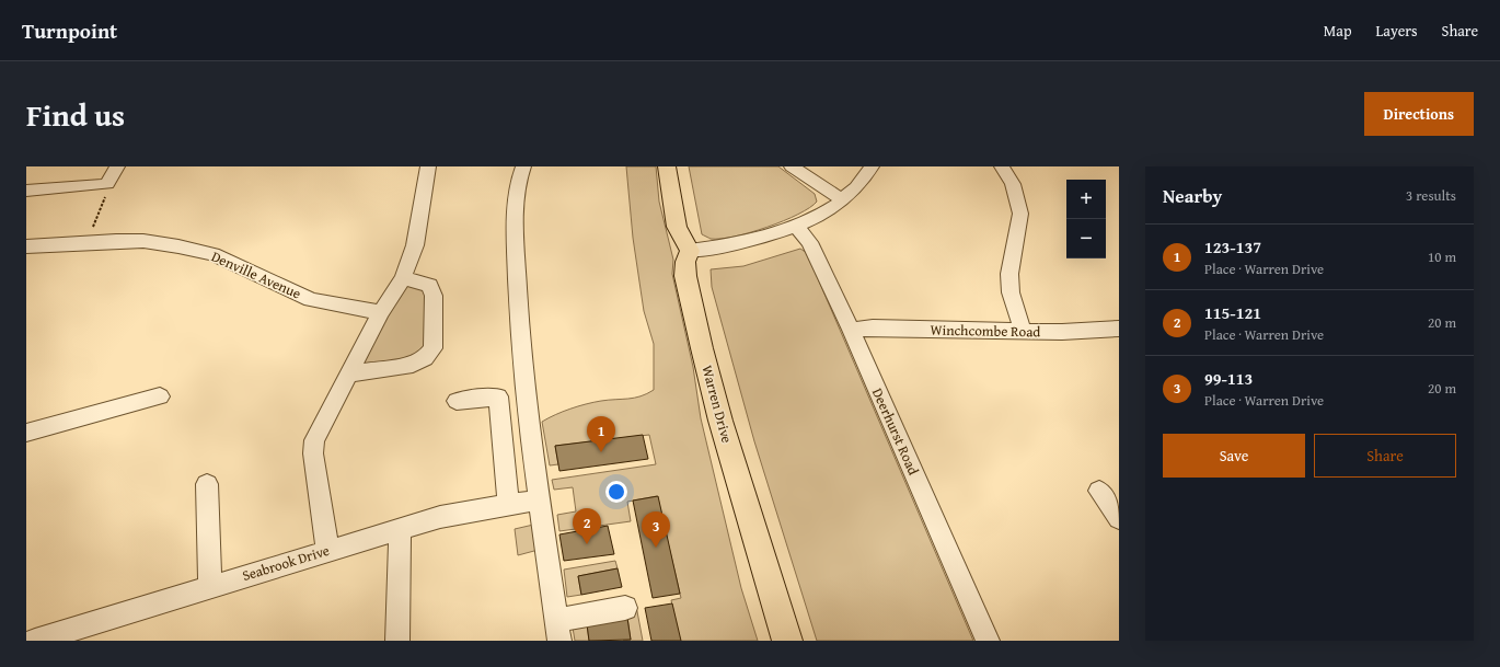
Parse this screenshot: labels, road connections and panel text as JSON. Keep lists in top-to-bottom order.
{
  "streets": {
    "main road": ["Warren Drive"],
    "street": [
      "Denville Avenue",
      "Winchcombe Road",
      "Deerhurst Road",
      "Seabrook Drive"
    ]
  },
  "crossings": [
    ["Winchcombe Road", "Deerhurst Road"]
  ],
  "page": {
    "header": "Turnpoint",
    "nav": ["Map", "Layers", "Share"],
    "title": "Find us",
    "buttons": [
      "Directions",
      ["Save", "Share"]
    ],
    "heading": ["Nearby", "3 results"],
    "map_buttons": ["+", "−"],
    "list": [
      {
        "mark": "1",
        "name": "123-137",
        "note": "Place · Warren Drive",
        "value": "10 m"
      },
      {
        "mark": "2",
        "name": "115-121",
        "note": "Place · Warren Drive",
        "value": "20 m"
      },
      {
        "mark": "3",
        "name": "99-113",
        "note": "Place · Warren Drive",
        "value": "20 m"
      }
    ],
    "pins": ["1", "2", "3"]
  }
}
